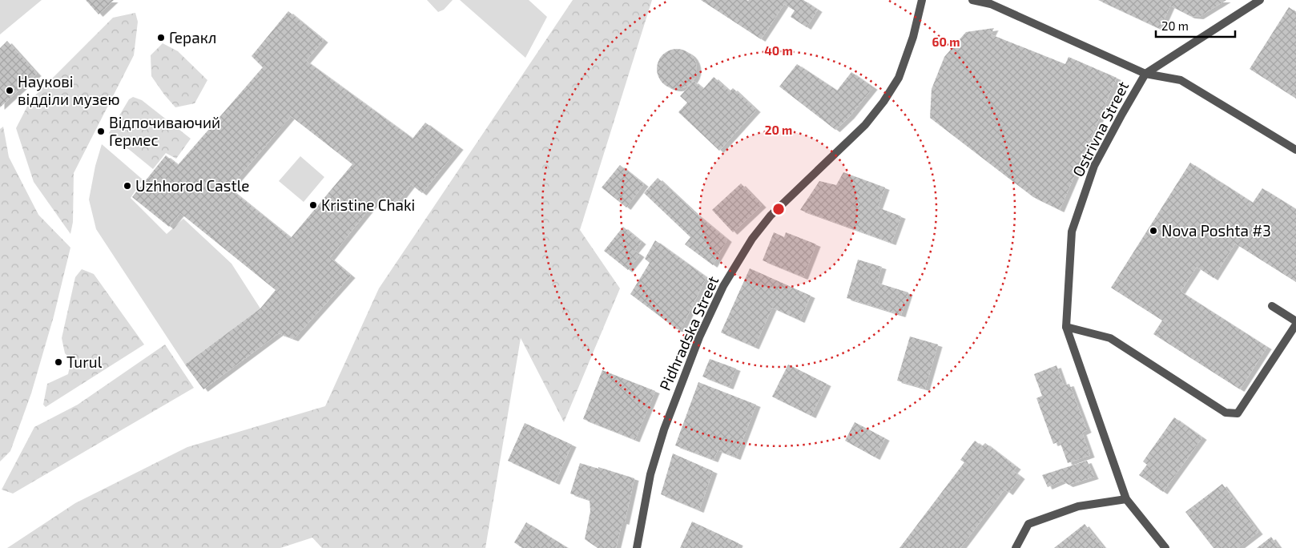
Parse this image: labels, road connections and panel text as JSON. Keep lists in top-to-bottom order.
{
  "streets": {
    "street": ["Ostrivna Street", "Pidhradska Street"]
  },
  "places": [
    "Геракл",
    "Наукові відділи музею",
    "Відпочиваючий Гермес",
    "Uzhhorod Castle",
    "Kristine Chaki",
    "Nova Poshta #3",
    "Turul"
  ],
  "scale_bar": "20 m",
  "rings": ["60 m", "40 m", "20 m"]
}
